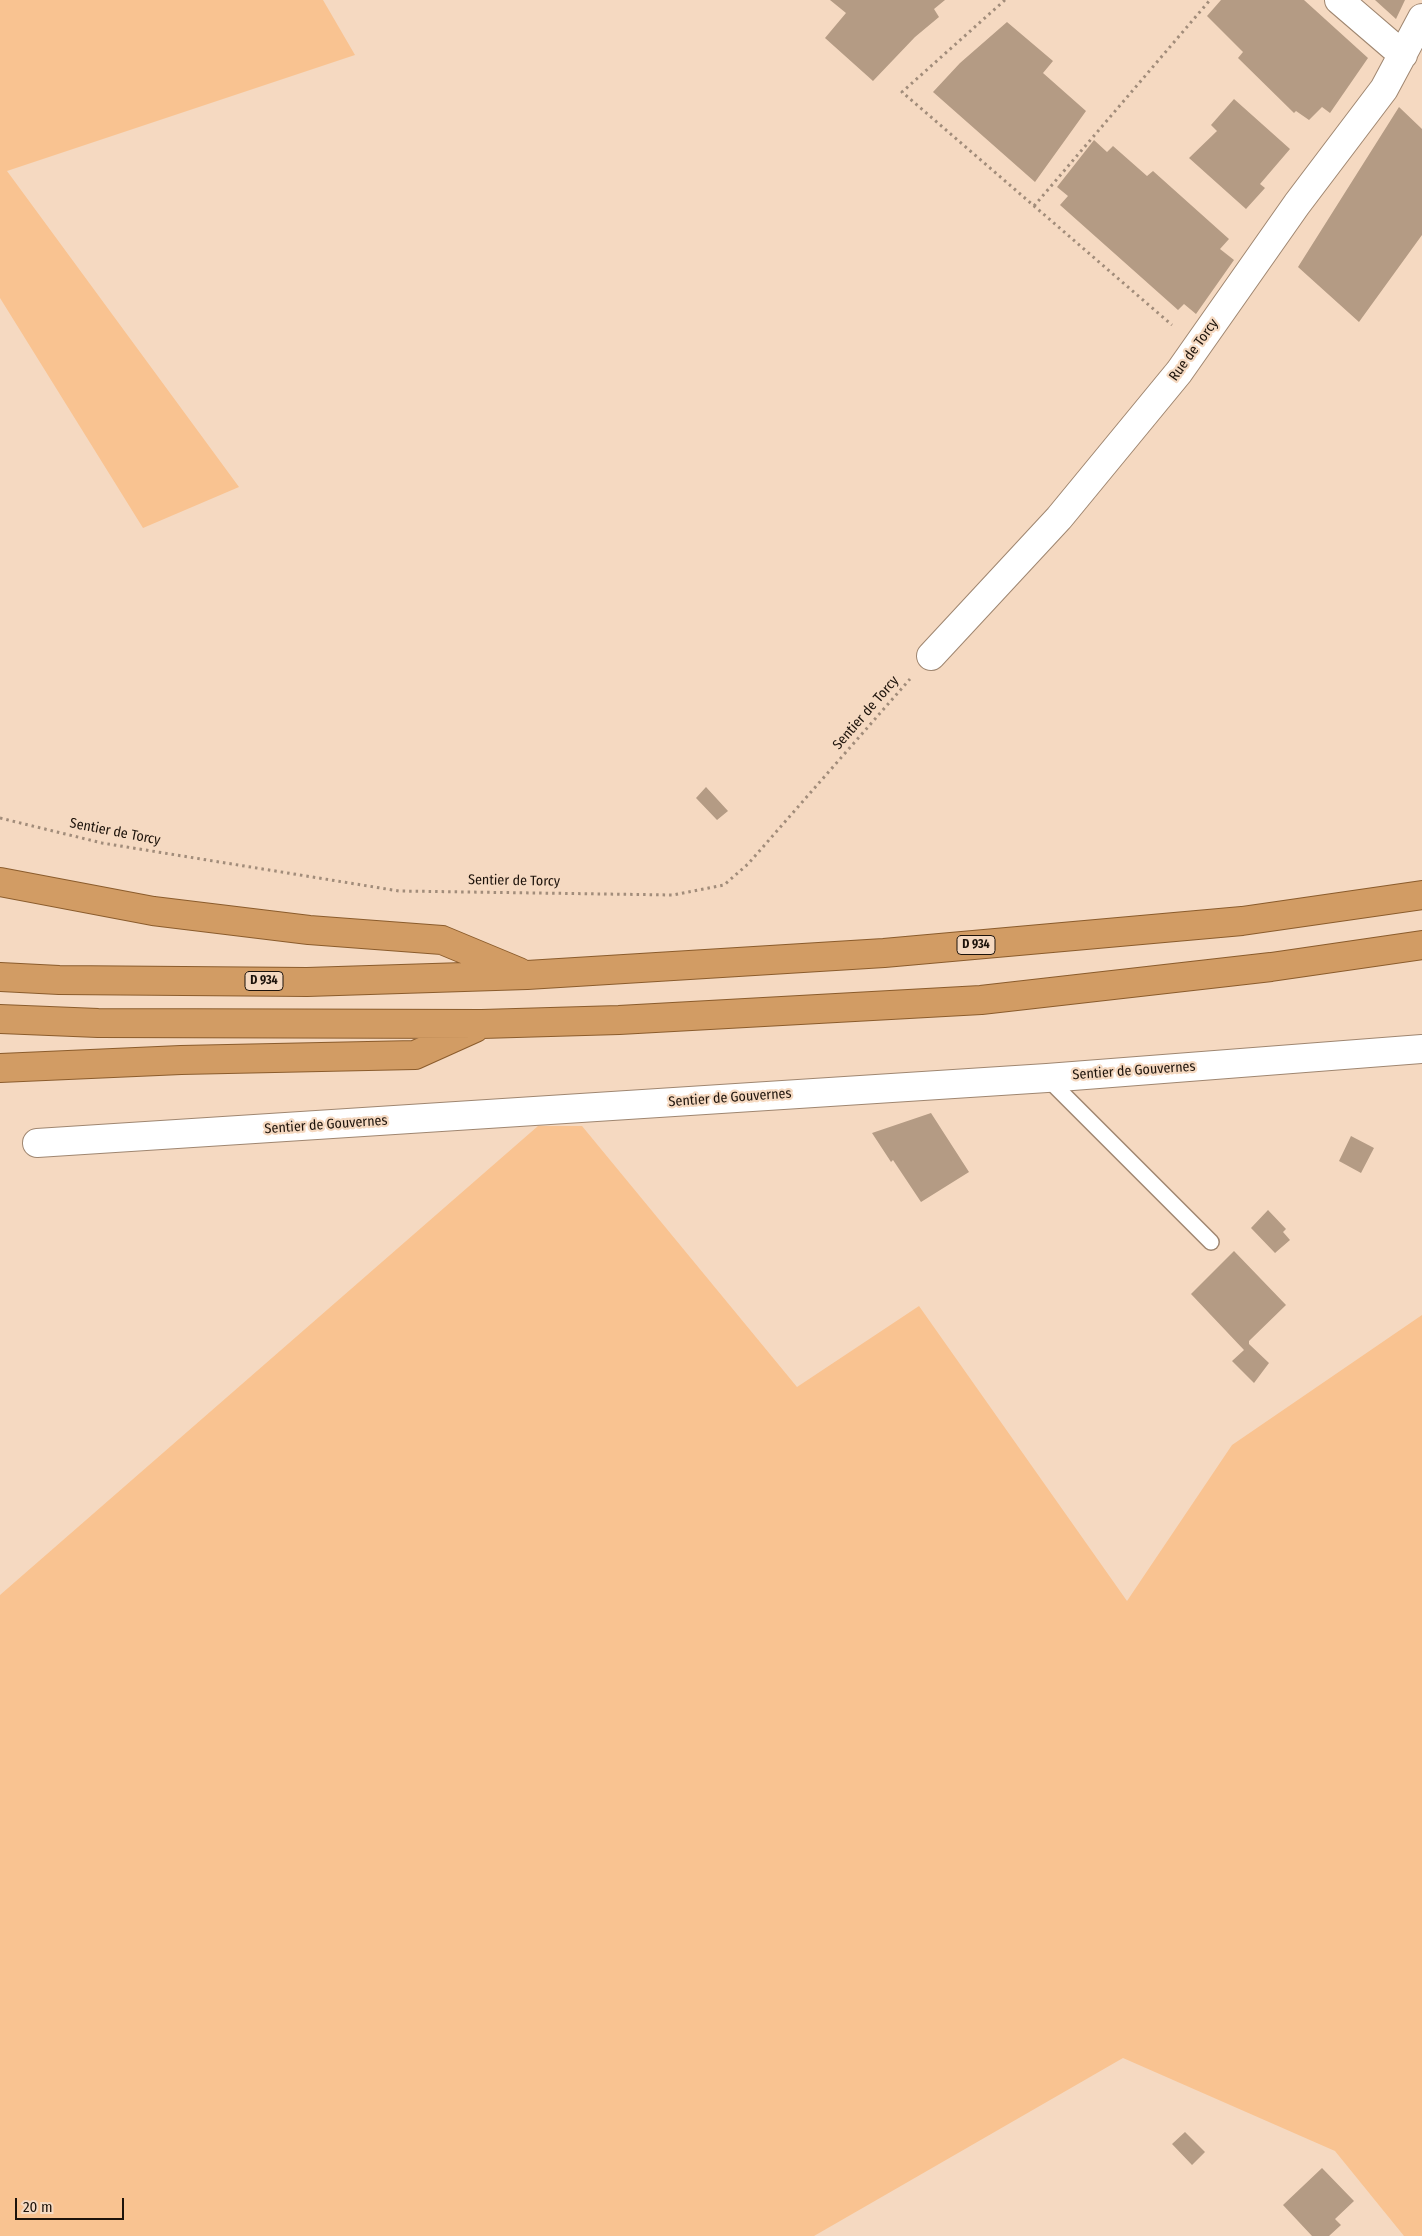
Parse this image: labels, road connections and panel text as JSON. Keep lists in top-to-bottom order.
{
  "streets": {
    "highway": ["D 934"],
    "street": ["Rue de Torcy", "Sentier de Gouvernes"],
    "path": ["Sentier de Torcy"]
  },
  "crossings": [
    ["Rue de Torcy", "Sentier de Torcy"]
  ],
  "scale_bar": "20 m"
}
